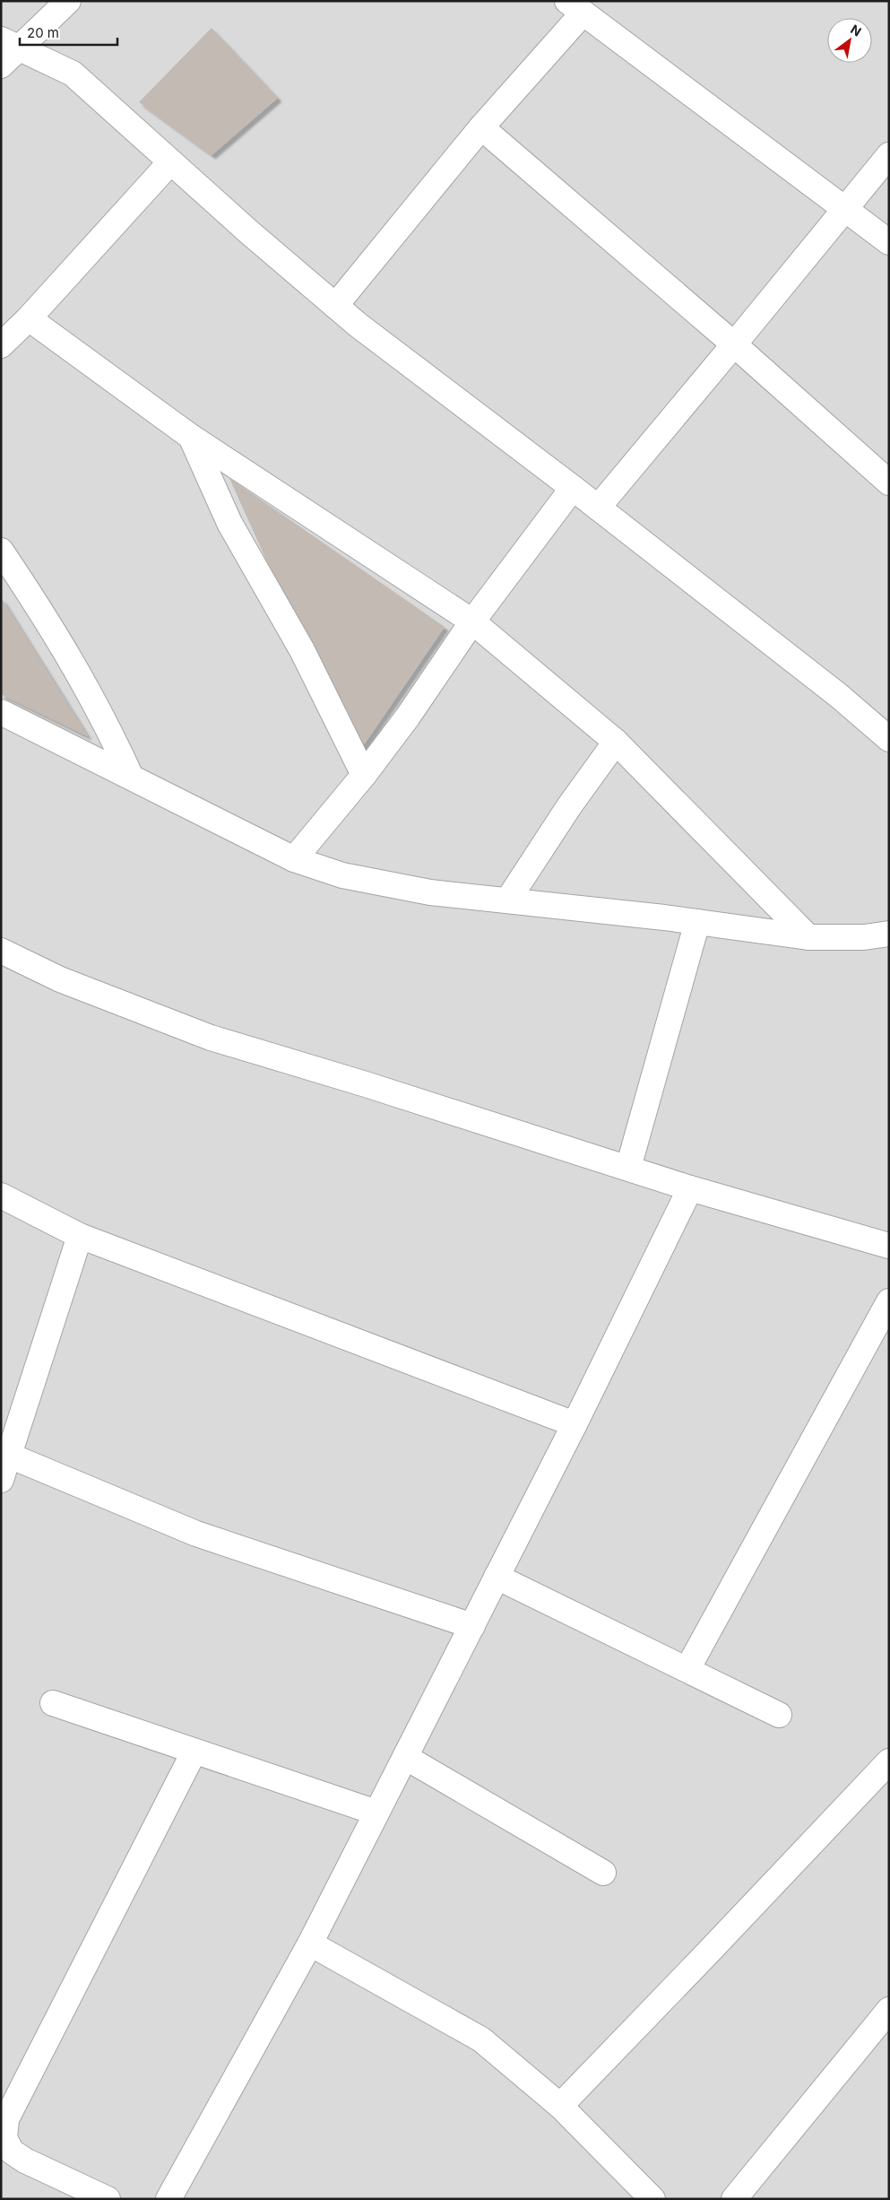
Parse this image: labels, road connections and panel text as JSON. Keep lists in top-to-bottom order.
{
  "scale_bar": "20 m",
  "north": "top right"
}
